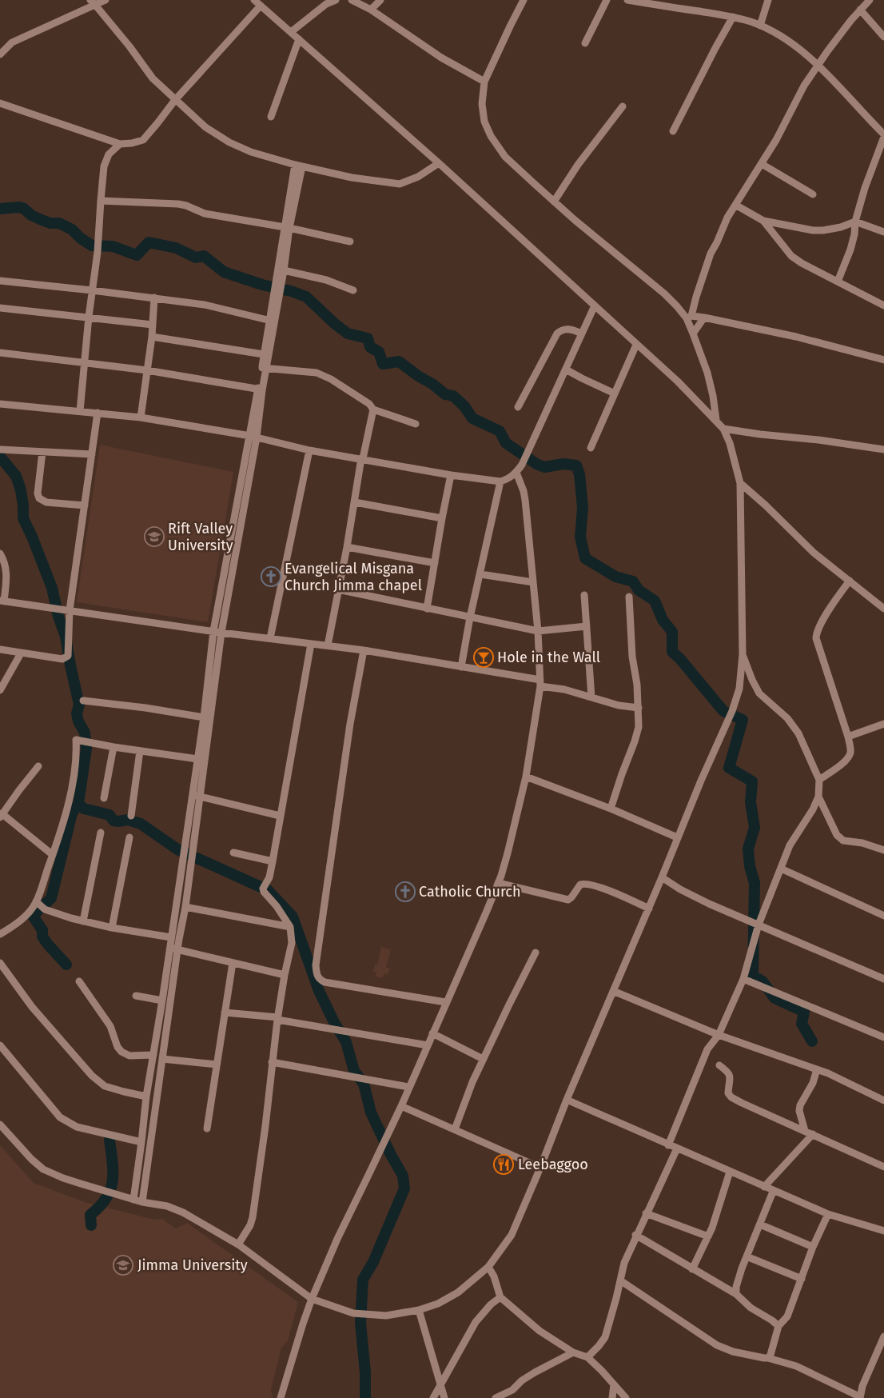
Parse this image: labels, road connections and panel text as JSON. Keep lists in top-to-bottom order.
{
  "places": {
    "school or university": ["Rift Valley University", "Jimma University"],
    "church": ["Evangelical Misgana Church Jimma chapel", "Catholic Church"],
    "bar": ["Hole in the Wall"],
    "restaurant": ["Leebaggoo"]
  }
}
